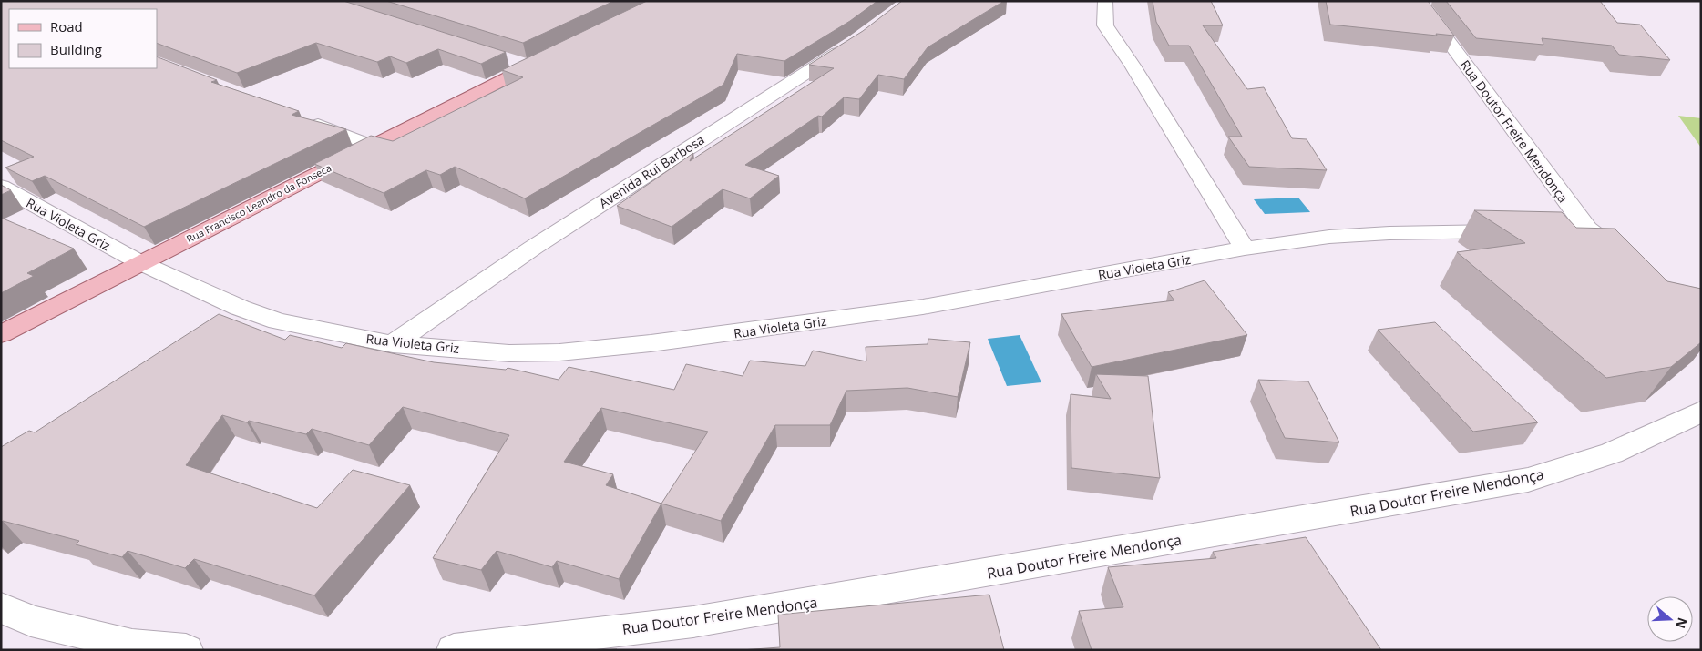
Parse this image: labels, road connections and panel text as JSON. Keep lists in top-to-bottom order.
{
  "streets": {
    "main road": ["Rua Francisco Leandro da Fonseca"],
    "street": ["Rua Doutor Freire Mendonça", "Avenida Rui Barbosa", "Rua Violeta Griz"]
  },
  "crossings": [
    ["Avenida Rui Barbosa", "Rua Violeta Griz"],
    ["Rua Francisco Leandro da Fonseca", "Rua Violeta Griz"]
  ],
  "legend": ["Road", "Building"],
  "north": "right"
}
